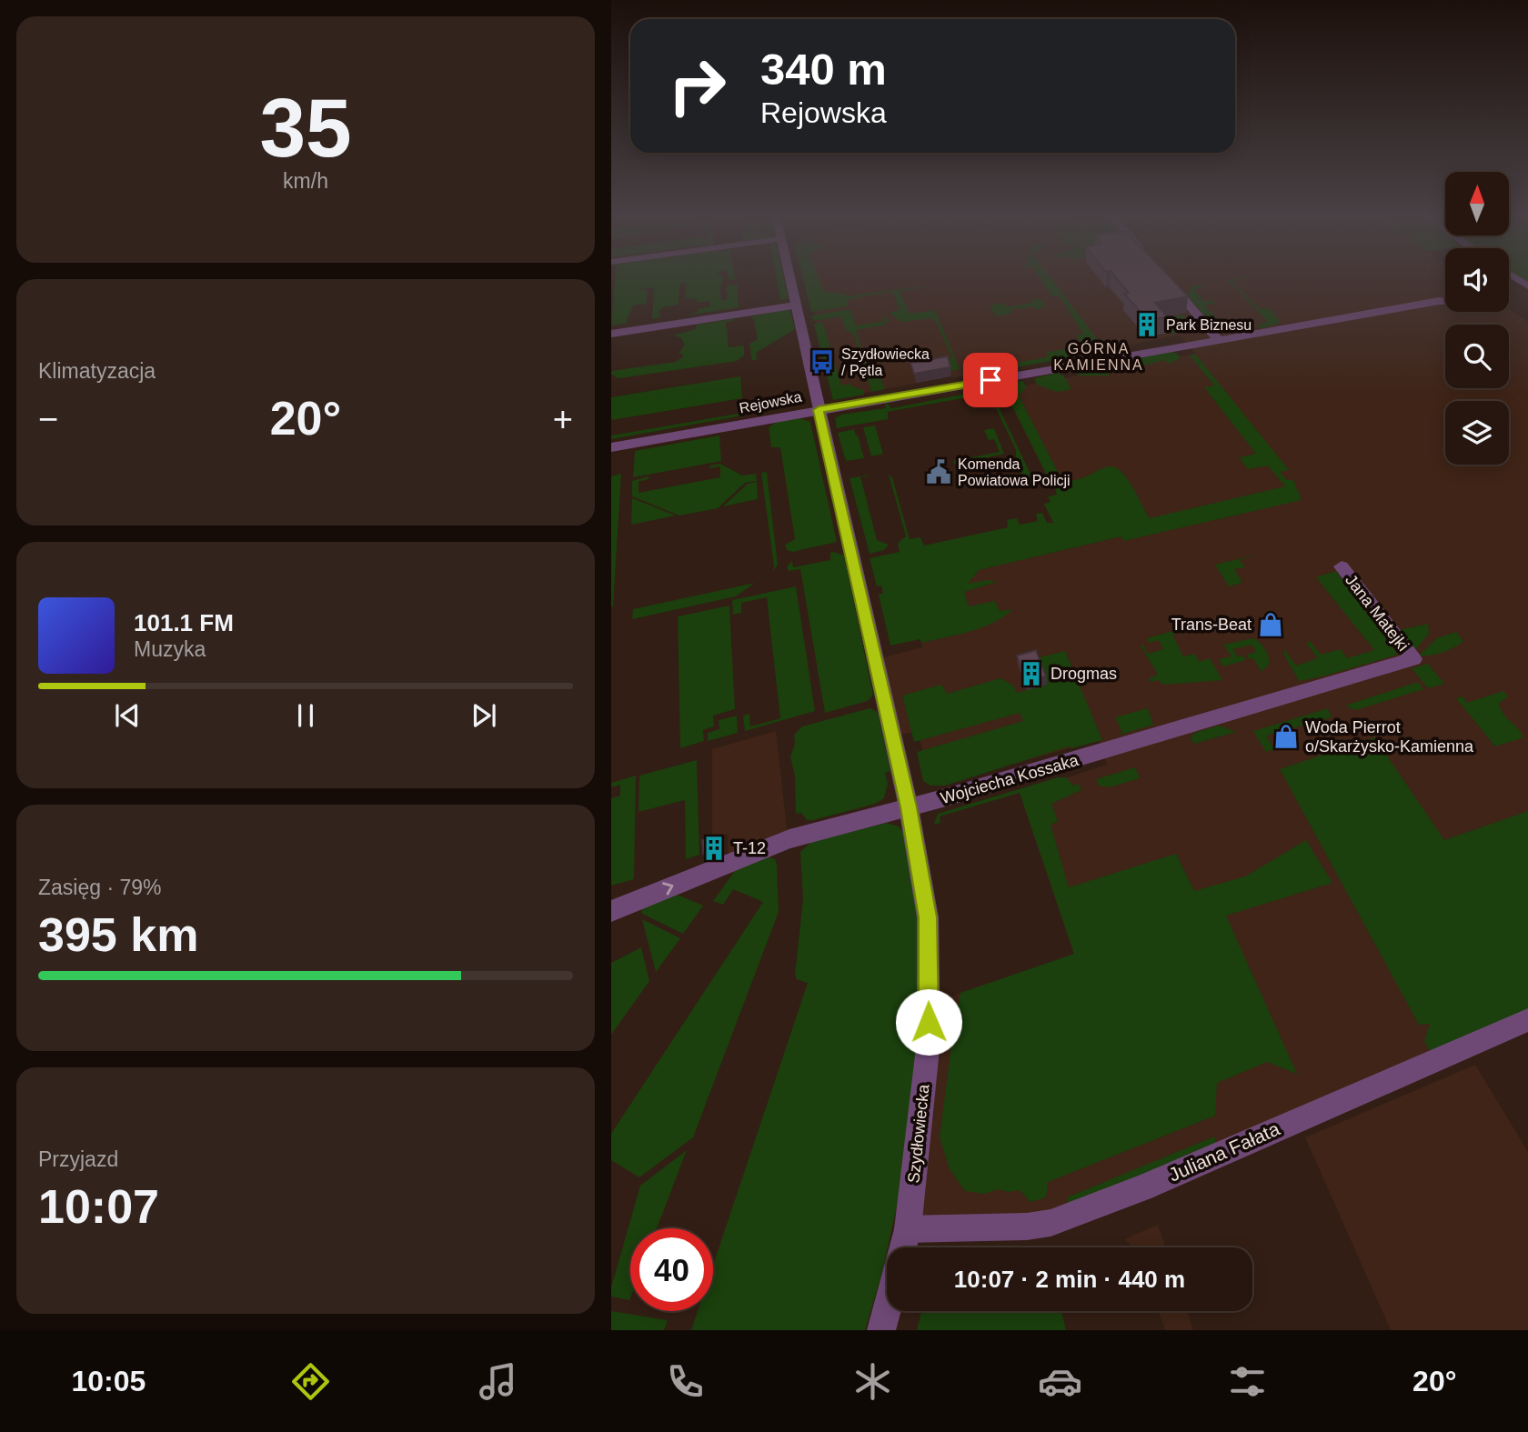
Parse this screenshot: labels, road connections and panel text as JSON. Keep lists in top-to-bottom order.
{
  "streets": {
    "street": [
      "Rejowska",
      "Jana Matejki",
      "Wojciecha Kossaka",
      "Szydłowiecka",
      "Juliana Fałata"
    ]
  },
  "crossings": [
    ["Rejowska", "Szydłowiecka"],
    ["Jana Matejki", "Wojciecha Kossaka"],
    ["Wojciecha Kossaka", "Szydłowiecka"],
    ["Szydłowiecka", "Juliana Fałata"]
  ],
  "one_way": ["Wojciecha Kossaka"],
  "districts": ["GÓRNA KAMIENNA"],
  "places": {
    "building": ["Park Biznesu", "Drogmas", "T-12"],
    "bus stop": ["Szydłowiecka / Pętla"],
    "public building": ["Komenda Powiatowa Policji"],
    "shop": ["Trans-Beat", "Woda Pierrot o/Skarżysko-Kamienna"]
  },
  "north": "top",
  "page": {
    "tile": [
      ["35", "km/h"],
      "Klimatyzacja",
      ["Zasięg · 79%", "395 km"],
      ["Przyjazd", "10:07"]
    ],
    "turn": ["340 m", "Rejowska"],
    "heat": ["−", "20°", "+"],
    "song": ["101.1 FM", "Muzyka"],
    "limit": "40",
    "trip": "10:07 · 2 min · 440 m",
    "tabs": ["10:05", "20°"]
  }
}
